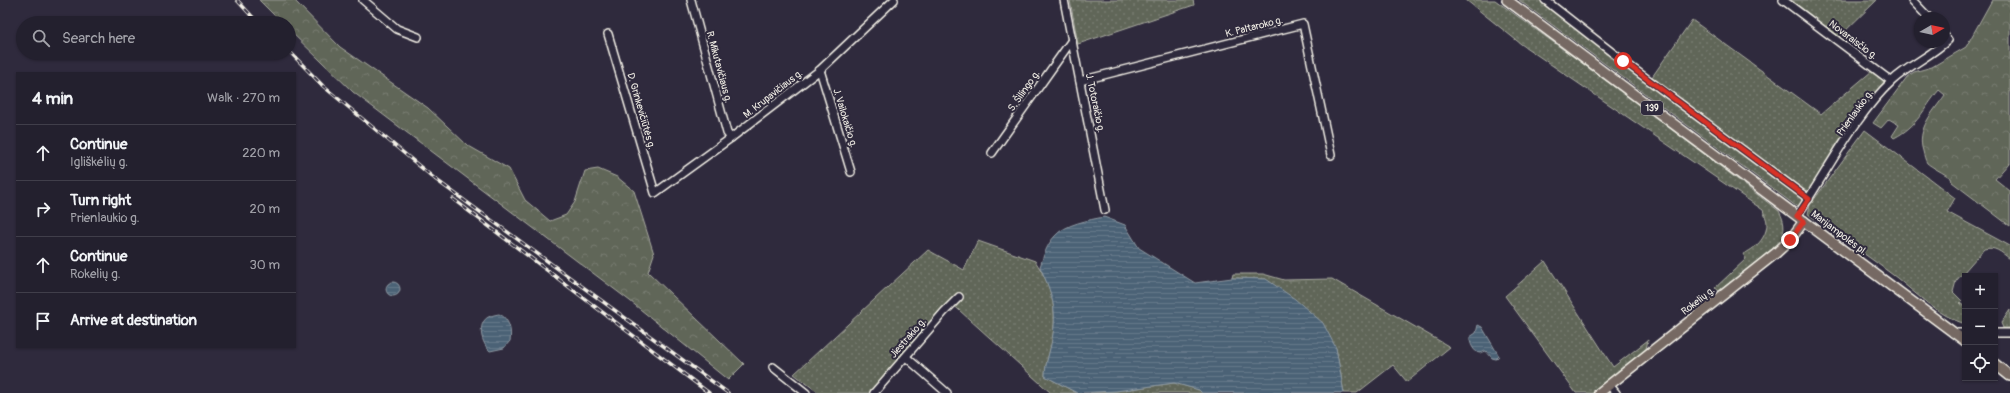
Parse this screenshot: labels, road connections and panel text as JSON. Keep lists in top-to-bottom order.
{
  "streets": {
    "main road": ["139", "Marijampolės pl.", "Rokelių g."],
    "street": [
      "K. Paltaroko g.",
      "Novaraisčio g.",
      "R. Mikutavičiaus g.",
      "S. Šilingo g.",
      "M. Krupavičiaus g.",
      "J. Totoraičio g.",
      "D. Grinkevičiūtės g.",
      "Prienlaukio g.",
      "J. Vailokaičio g.",
      "Jiestrakio g."
    ]
  },
  "crossings": [
    ["K. Paltaroko g.", "J. Totoraičio g."],
    ["Novaraisčio g.", "Prienlaukio g."],
    ["R. Mikutavičiaus g.", "M. Krupavičiaus g."],
    ["S. Šilingo g.", "J. Totoraičio g."],
    ["M. Krupavičiaus g.", "D. Grinkevičiūtės g."],
    ["M. Krupavičiaus g.", "J. Vailokaičio g."],
    ["Prienlaukio g.", "Marijampolės pl."],
    ["Prienlaukio g.", "Rokelių g."],
    ["Marijampolės pl.", "Rokelių g."]
  ],
  "north": "right",
  "page": {
    "search": "Search here",
    "heading": ["4 min", "Walk · 270 m"],
    "list": [
      ["Continue", "Igliškėlių g.", "220 m"],
      ["Turn right", "Prienlaukio g.", "20 m"],
      ["Continue", "Rokelių g.", "30 m"],
      "Arrive at destination"
    ],
    "map_buttons": ["+", "−"]
  }
}
